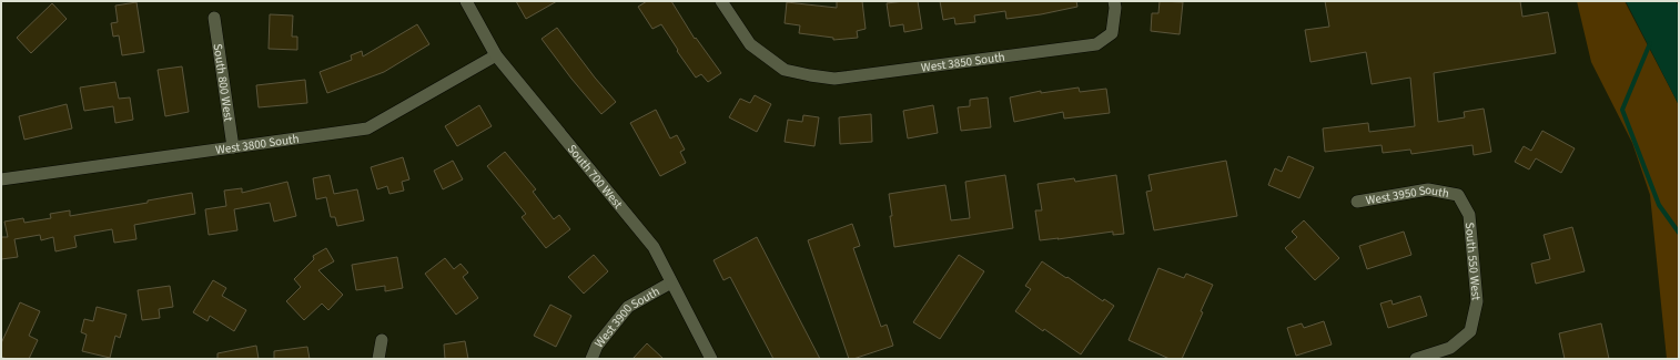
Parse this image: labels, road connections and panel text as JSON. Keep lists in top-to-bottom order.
{
  "streets": {
    "street": [
      "West 3850 South",
      "South 800 West",
      "West 3800 South",
      "South 700 West",
      "West 3950 South",
      "South 550 West",
      "West 3900 South"
    ]
  },
  "crossings": [
    ["South 800 West", "West 3800 South"],
    ["West 3800 South", "South 700 West"],
    ["South 700 West", "West 3900 South"],
    ["West 3950 South", "South 550 West"]
  ]
}
